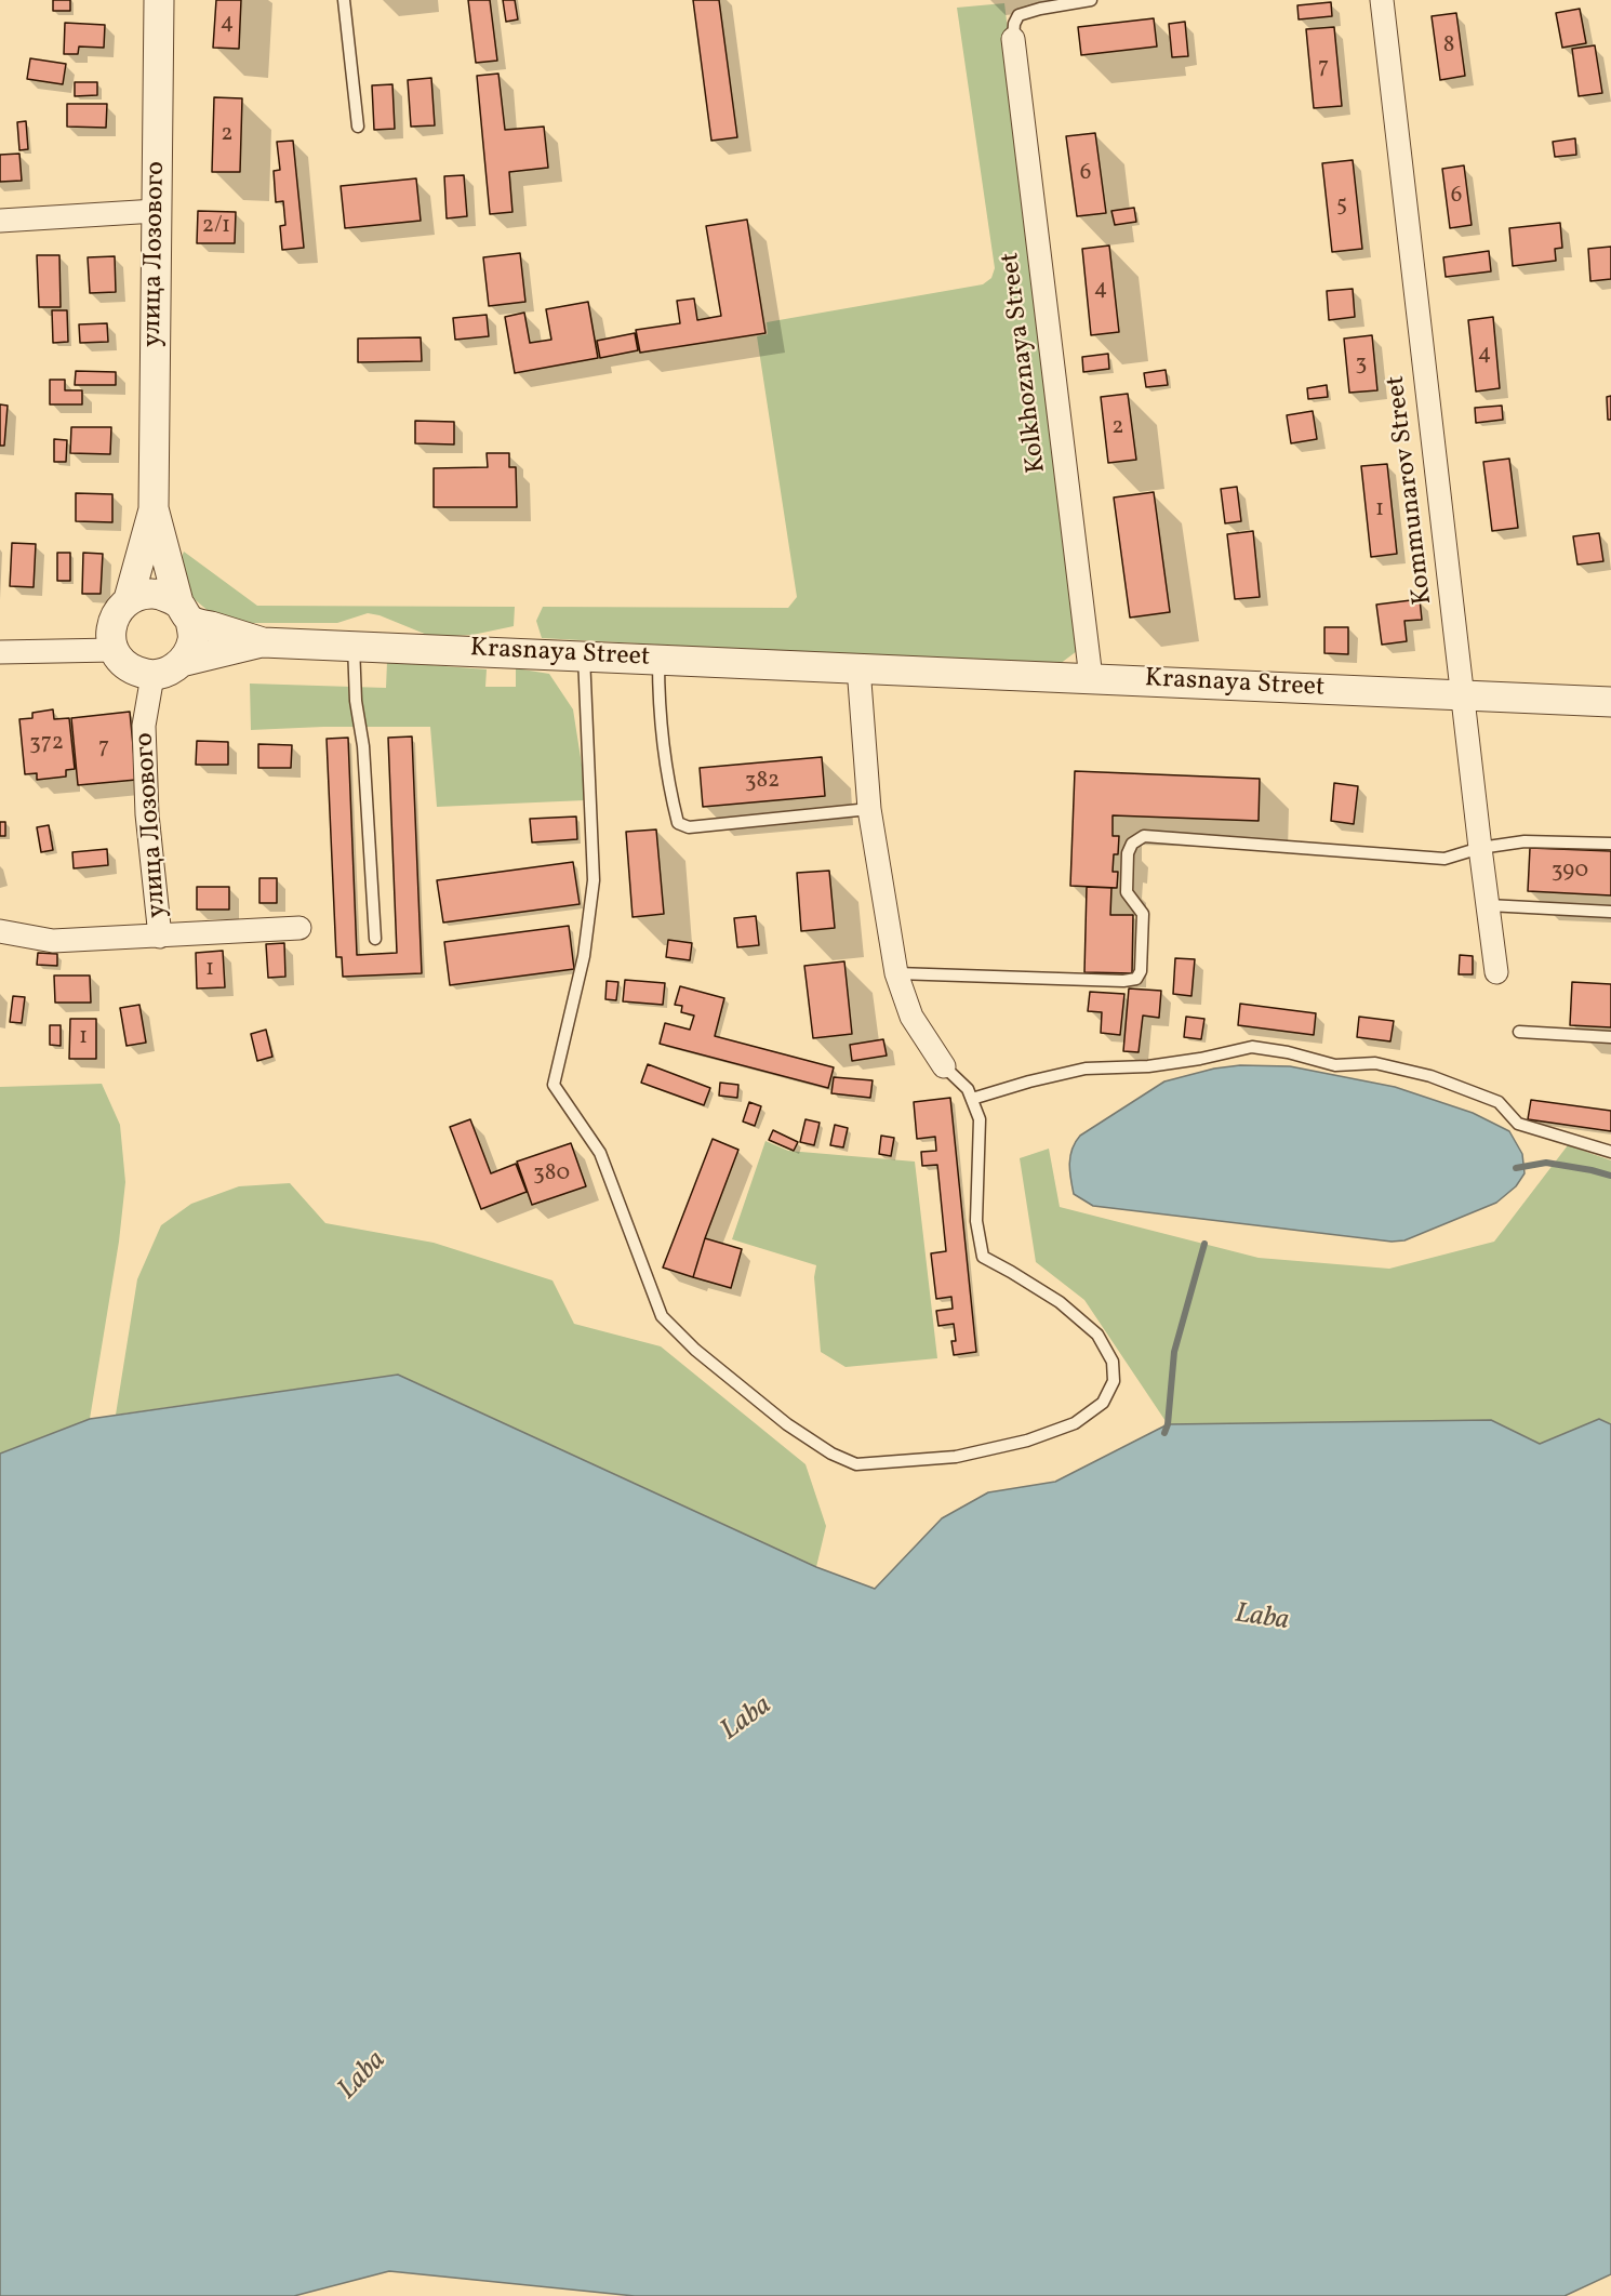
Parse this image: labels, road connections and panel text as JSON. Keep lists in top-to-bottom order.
{
  "streets": {
    "street": [
      "улица Лозового",
      "Kolkhoznaya Street",
      "Kommunarov Street",
      "Krasnaya Street"
    ]
  },
  "crossings": [
    ["улица Лозового", "Krasnaya Street"],
    ["Kolkhoznaya Street", "Krasnaya Street"],
    ["Kommunarov Street", "Krasnaya Street"]
  ],
  "water": ["Laba"],
  "house_numbers": [
    "4",
    "8",
    "7",
    "2",
    "6",
    "6",
    "5",
    "2/1",
    "4",
    "4",
    "3",
    "2",
    "1",
    "372",
    "7",
    "382",
    "390",
    "1",
    "1",
    "380"
  ]
}
